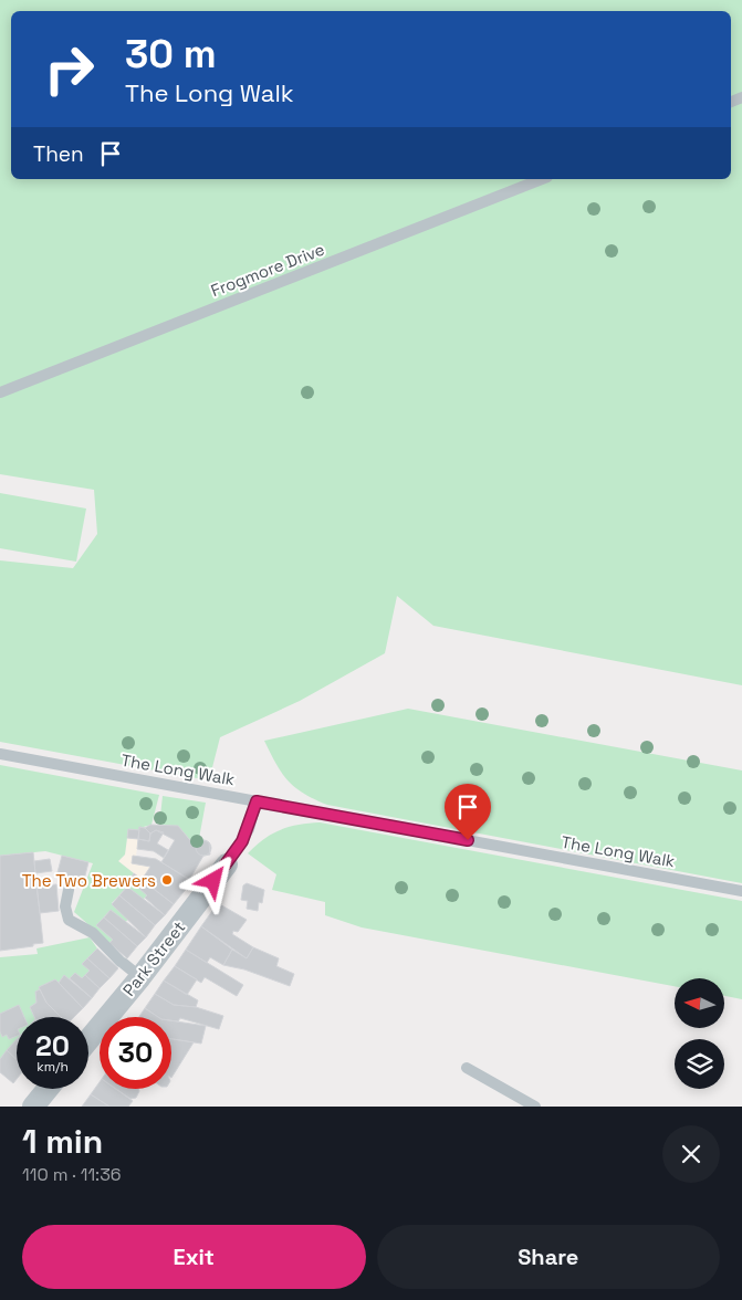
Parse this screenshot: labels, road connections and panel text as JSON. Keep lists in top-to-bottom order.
{
  "streets": {
    "street": ["Park Street"],
    "lane": ["Frogmore Drive", "The Long Walk"]
  },
  "crossings": [
    ["The Long Walk", "Park Street"]
  ],
  "places": ["The Two Brewers"],
  "north": "left",
  "page": {
    "turn": ["30 m", "The Long Walk"],
    "then": "Then",
    "speed": "20 km/h",
    "limit": "30",
    "heading": ["1 min", "110 m · 11:36"],
    "buttons": ["Exit", "Share"]
  }
}
